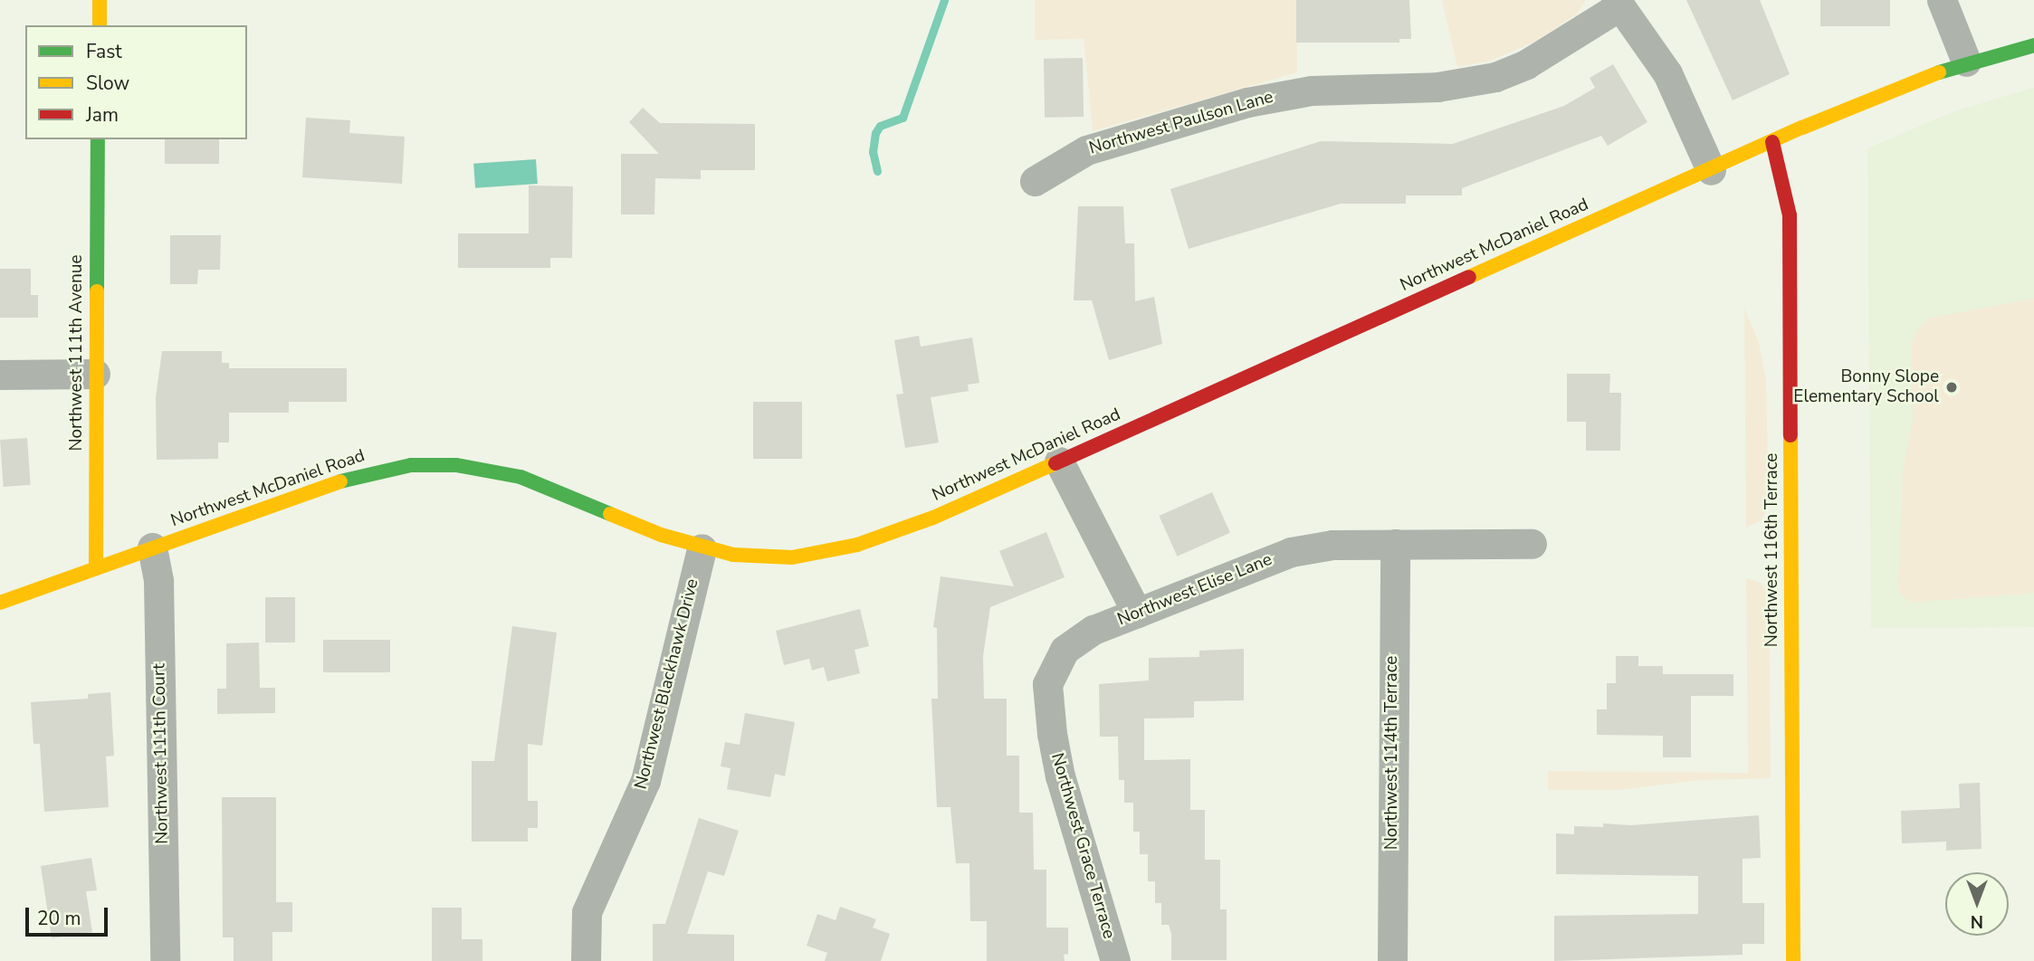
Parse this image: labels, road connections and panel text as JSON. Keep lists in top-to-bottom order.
{
  "streets": {
    "street": [
      "Northwest Paulson Lane",
      "Northwest McDaniel Road",
      "Northwest 111th Avenue",
      "Northwest 116th Terrace",
      "Northwest Elise Lane",
      "Northwest Blackhawk Drive",
      "Northwest 114th Terrace",
      "Northwest 111th Court",
      "Northwest Grace Terrace"
    ]
  },
  "crossings": [
    ["Northwest McDaniel Road", "Northwest 111th Avenue"],
    ["Northwest McDaniel Road", "Northwest 116th Terrace"],
    ["Northwest McDaniel Road", "Northwest Blackhawk Drive"],
    ["Northwest McDaniel Road", "Northwest 111th Court"],
    ["Northwest Elise Lane", "Northwest 114th Terrace"],
    ["Northwest Elise Lane", "Northwest Grace Terrace"]
  ],
  "places": ["Bonny Slope Elementary School"],
  "legend": ["Fast", "Slow", "Jam"],
  "scale_bar": "20 m",
  "north": "bottom"
}
